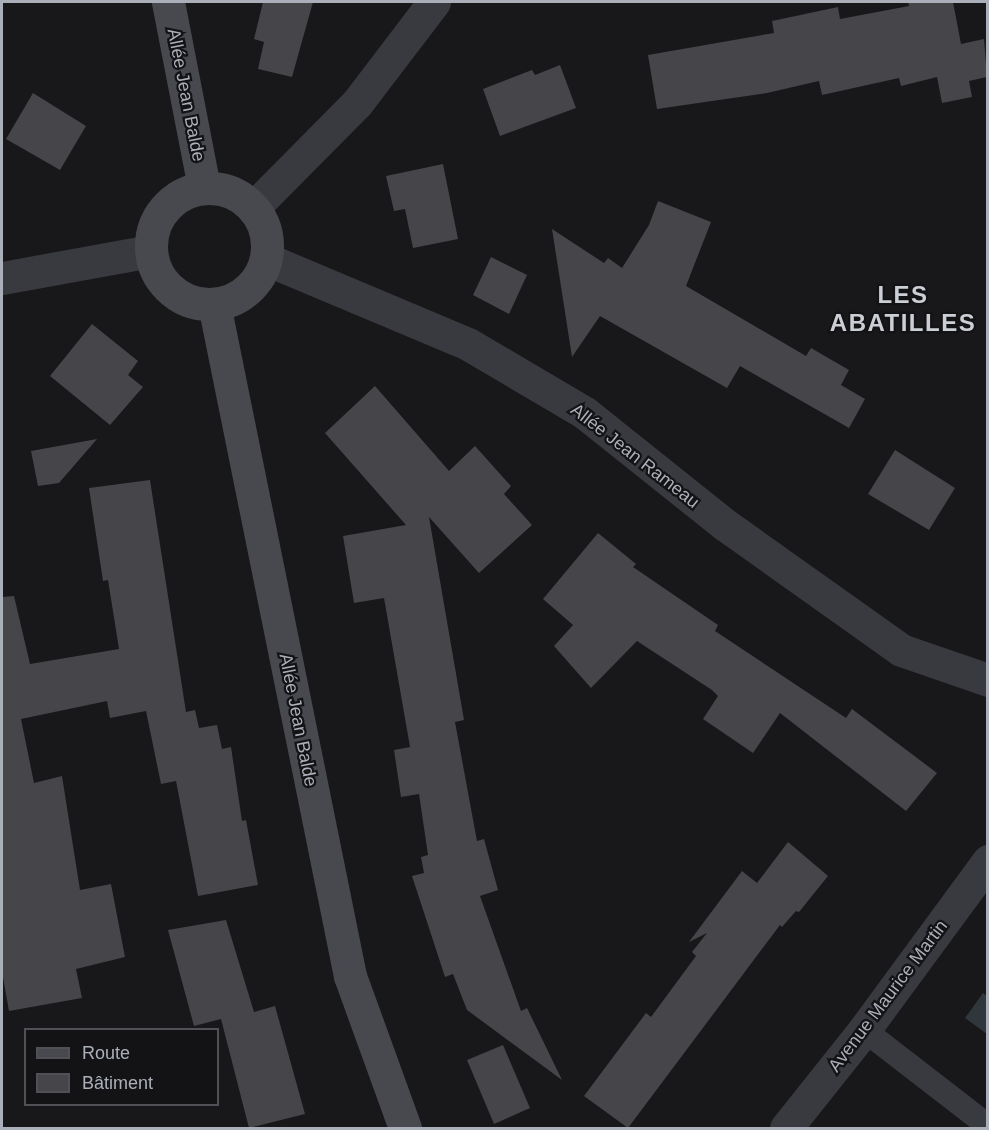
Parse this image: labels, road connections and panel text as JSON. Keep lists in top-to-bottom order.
{
  "streets": {
    "street": ["Allée Jean Balde", "Allée Jean Rameau", "Avenue Maurice Martin"]
  },
  "crossings": [
    ["Allée Jean Balde", "Allée Jean Rameau"]
  ],
  "districts": ["LES ABATILLES"],
  "legend": ["Route", "Bâtiment"]
}
